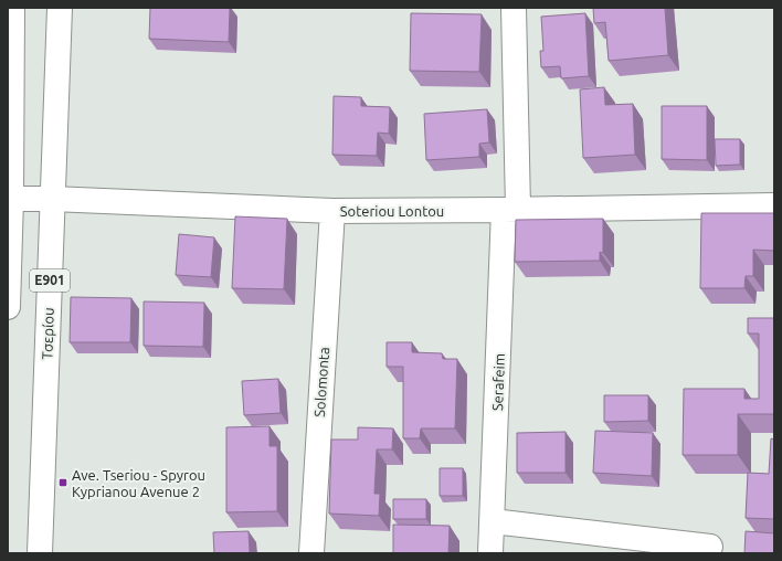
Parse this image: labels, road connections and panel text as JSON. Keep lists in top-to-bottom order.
{
  "streets": {
    "street": [
      "Soteriou Lontou",
      "E901",
      "Τσερίου",
      "Solomonta",
      "Serafeim"
    ]
  },
  "crossings": [
    ["Soteriou Lontou", "E901"],
    ["Soteriou Lontou", "Τσερίου"],
    ["Soteriou Lontou", "Solomonta"],
    ["Soteriou Lontou", "Serafeim"]
  ],
  "places": {
    "transit": ["Ave. Tseriou - Spyrou Kyprianou Avenue 2"]
  }
}
